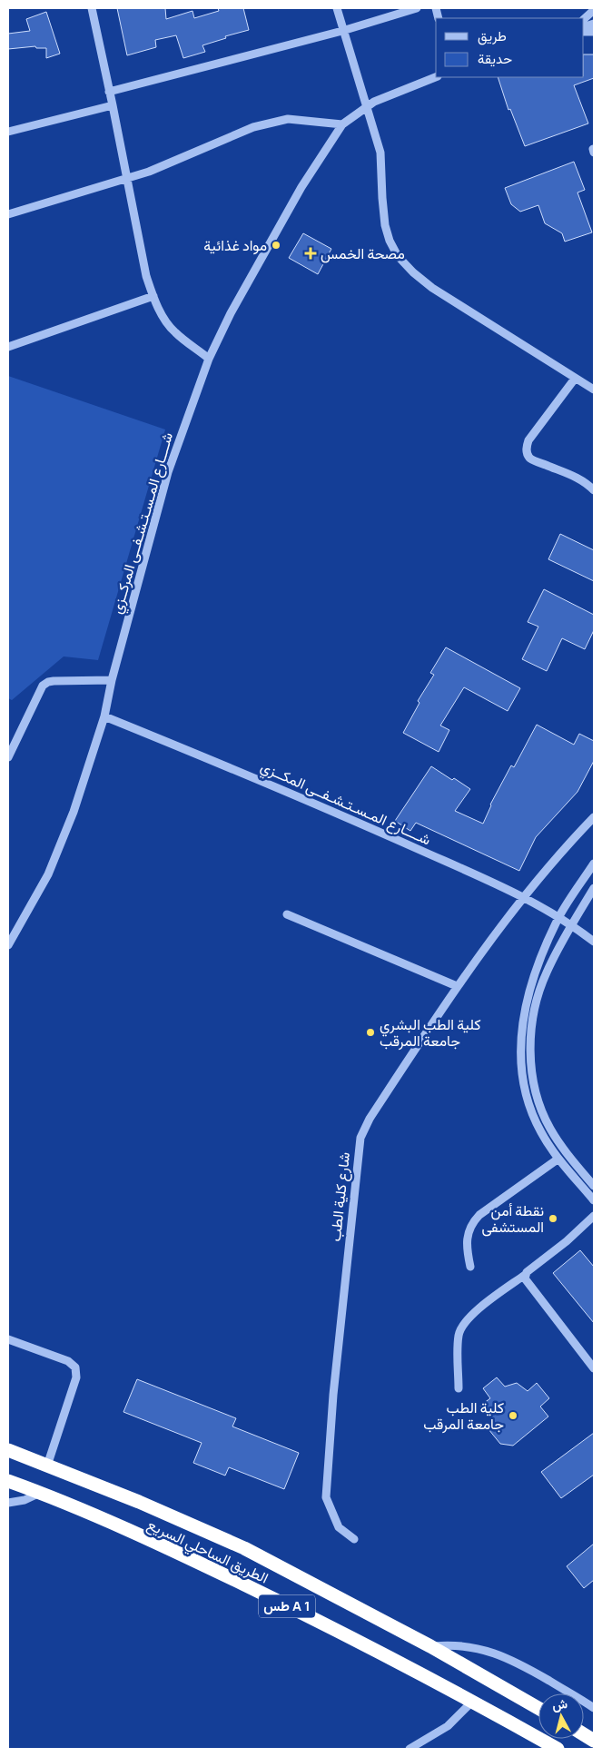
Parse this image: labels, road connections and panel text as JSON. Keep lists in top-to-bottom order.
{
  "streets": {
    "highway": ["الطريق الساحلي السريع", "طس A 1"],
    "street": ["شــــارع المـسـتـشـفــى المركــزي", "شــــارع المـسـتـشـفــى المكــزي", "شارع كلية الطب"]
  },
  "crossings": [
    ["شــــارع المـسـتـشـفــى المركــزي", "شــــارع المـسـتـشـفــى المكــزي"],
    ["شــــارع المـسـتـشـفــى المكــزي", "شارع كلية الطب"]
  ],
  "places": {
    "other": [
      "مواد غذائية",
      "كلية الطب البشري جامعة المرقب",
      "نقطة أمن المستشفى",
      "كلية الطب جامعة المرقب"
    ],
    "health": ["مصحة الخمس"]
  },
  "legend": ["طريق", "حديقة"],
  "north": "top"
}
